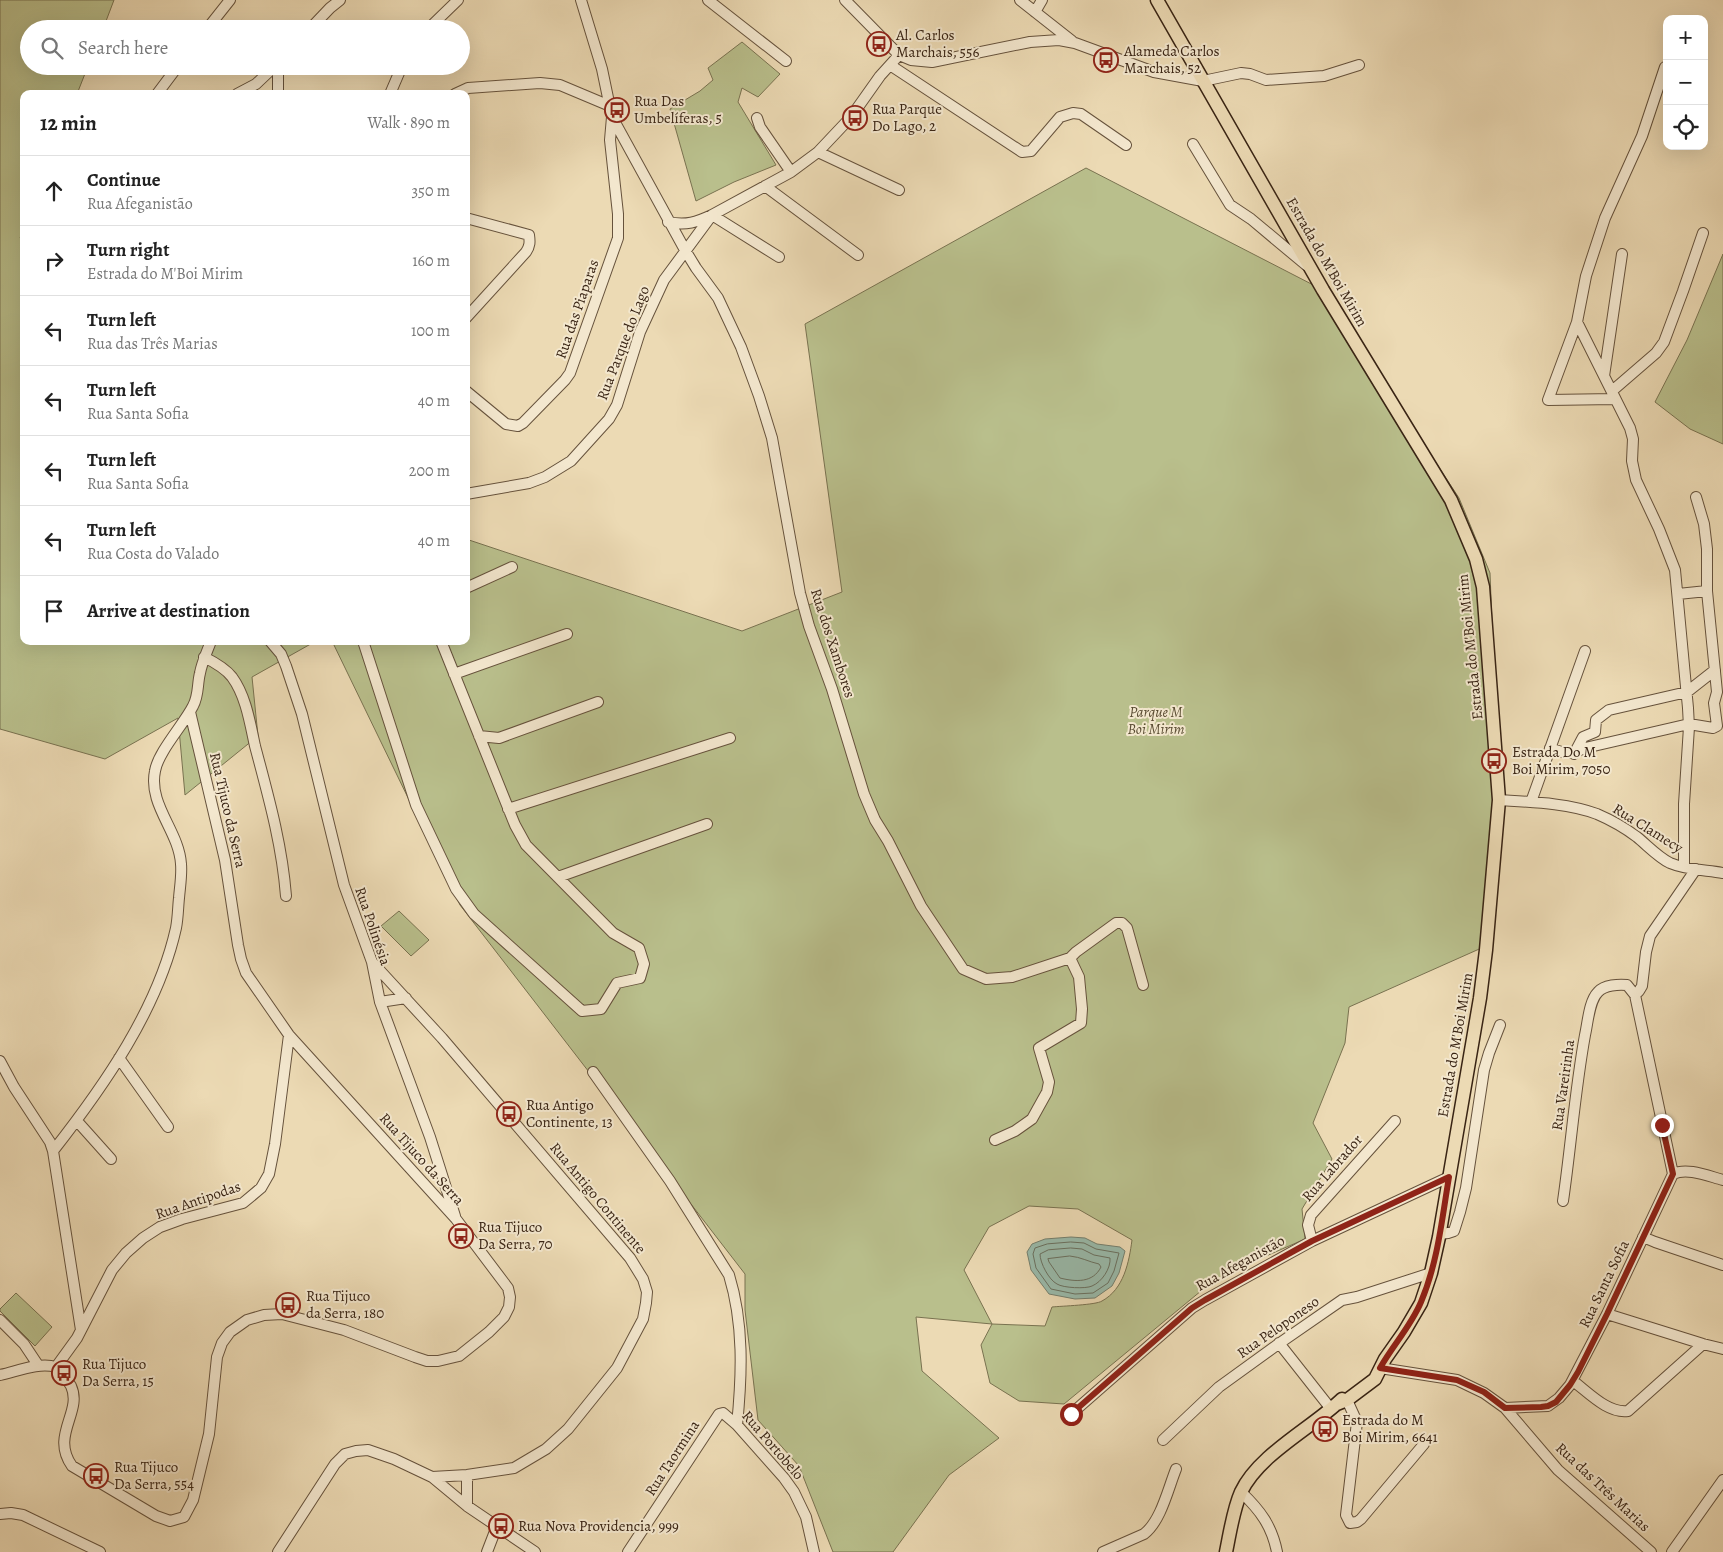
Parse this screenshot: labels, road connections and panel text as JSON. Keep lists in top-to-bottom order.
{
  "streets": {
    "main road": ["Estrada do M'Boi Mirim"],
    "street": [
      "Rua das Piaparas",
      "Rua Parque do Lago",
      "Rua dos Xambores",
      "Rua Tijuco da Serra",
      "Rua Clamecy",
      "Rua Polinésia",
      "Rua Vareirinha",
      "Rua Labrador",
      "Rua Antigo Continente",
      "Rua Antipodas",
      "Rua Afeganistão",
      "Rua Santa Sofia",
      "Rua Peloponeso",
      "Rua Portobelo",
      "Rua Taormina",
      "Rua das Três Marias"
    ]
  },
  "crossings": [
    ["Estrada do M'Boi Mirim", "Rua Clamecy"],
    ["Estrada do M'Boi Mirim", "Rua Afeganistão"],
    ["Estrada do M'Boi Mirim", "Rua Peloponeso"],
    ["Estrada do M'Boi Mirim", "Rua das Três Marias"],
    ["Rua das Piaparas", "Rua dos Xambores"],
    ["Rua Parque do Lago", "Rua dos Xambores"],
    ["Rua Tijuco da Serra", "Rua Polinésia"],
    ["Rua Tijuco da Serra", "Rua Antipodas"],
    ["Rua Polinésia", "Rua Antigo Continente"],
    ["Rua Labrador", "Rua Afeganistão"],
    ["Rua Santa Sofia", "Rua das Três Marias"],
    ["Rua Portobelo", "Rua Taormina"]
  ],
  "parks": ["Parque M Boi Mirim"],
  "places": {
    "bus stop": [
      "Al. Carlos Marchais, 556",
      "Alameda Carlos Marchais, 52",
      "Rua Das Umbelíferas, 5",
      "Rua Parque Do Lago, 2",
      "Estrada Do M Boi Mirim, 7050",
      "Rua Antigo Continente, 13",
      "Rua Tijuco Da Serra, 70",
      "Rua Tijuco da Serra, 180",
      "Rua Tijuco Da Serra, 15",
      "Estrada do M Boi Mirim, 6641",
      "Rua Tijuco Da Serra, 554",
      "Rua Nova Providencia, 999"
    ]
  },
  "page": {
    "map_buttons": ["+", "−"],
    "search": "Search here",
    "heading": ["12 min", "Walk · 890 m"],
    "list": [
      ["Continue", "Rua Afeganistão", "350 m"],
      ["Turn right", "Estrada do M'Boi Mirim", "160 m"],
      ["Turn left", "Rua das Três Marias", "100 m"],
      ["Turn left", "Rua Santa Sofia", "40 m"],
      ["Turn left", "Rua Santa Sofia", "200 m"],
      ["Turn left", "Rua Costa do Valado", "40 m"],
      "Arrive at destination"
    ]
  }
}
